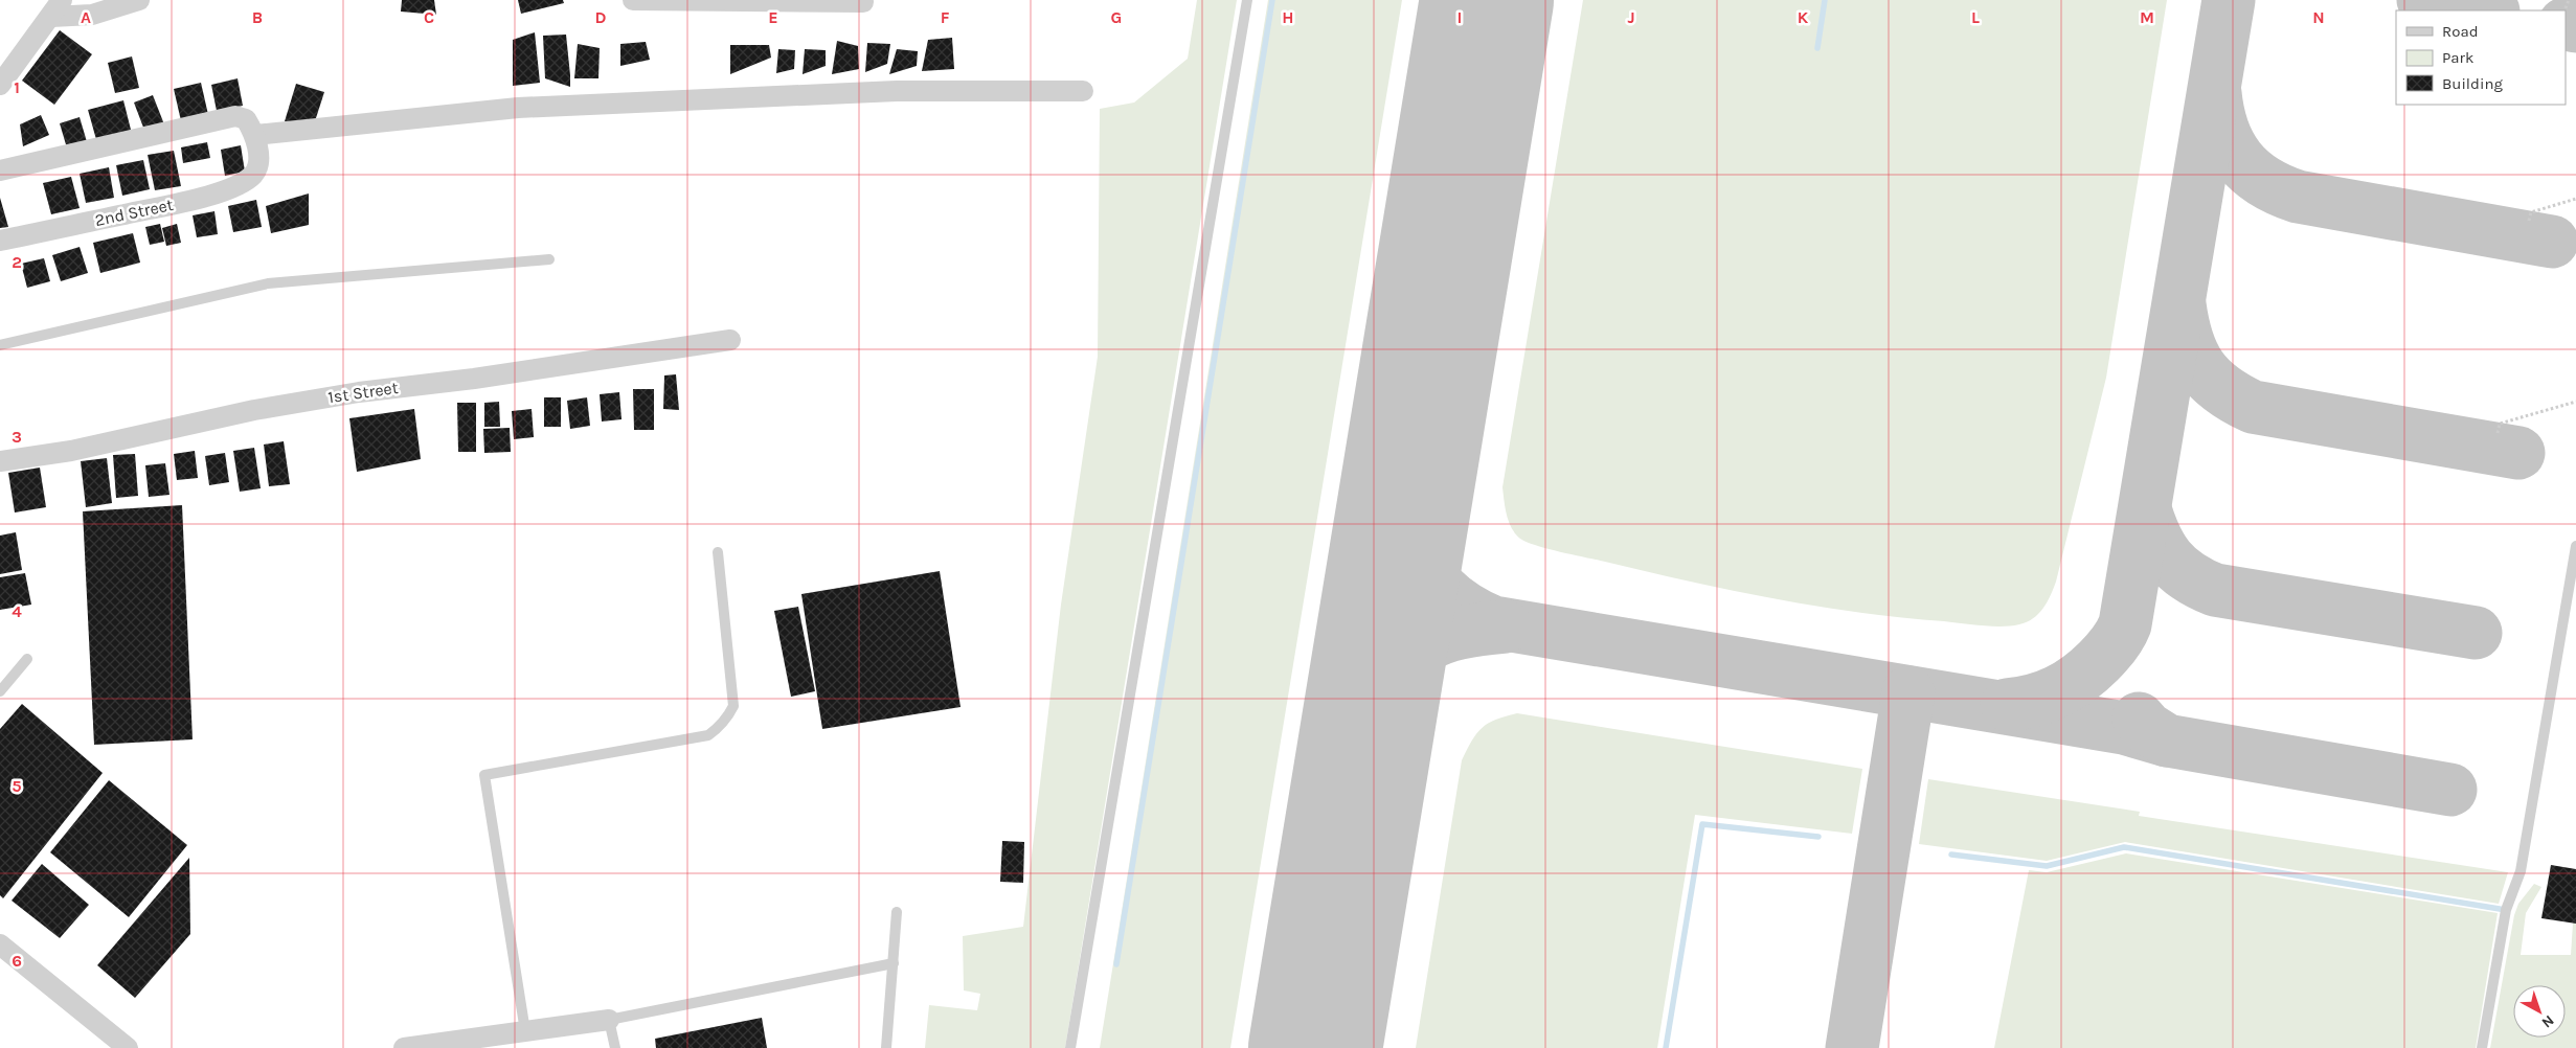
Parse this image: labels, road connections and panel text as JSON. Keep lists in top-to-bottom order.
{
  "streets": {
    "street": ["2nd Street", "1st Street"]
  },
  "legend": ["Road", "Park", "Building"],
  "north": "bottom right",
  "grid": {
    "columns": [
      "A",
      "B",
      "C",
      "D",
      "E",
      "F",
      "G",
      "H",
      "I",
      "J",
      "K",
      "L",
      "M",
      "N"
    ],
    "rows": [
      "1",
      "2",
      "3",
      "4",
      "5",
      "6"
    ]
  }
}
